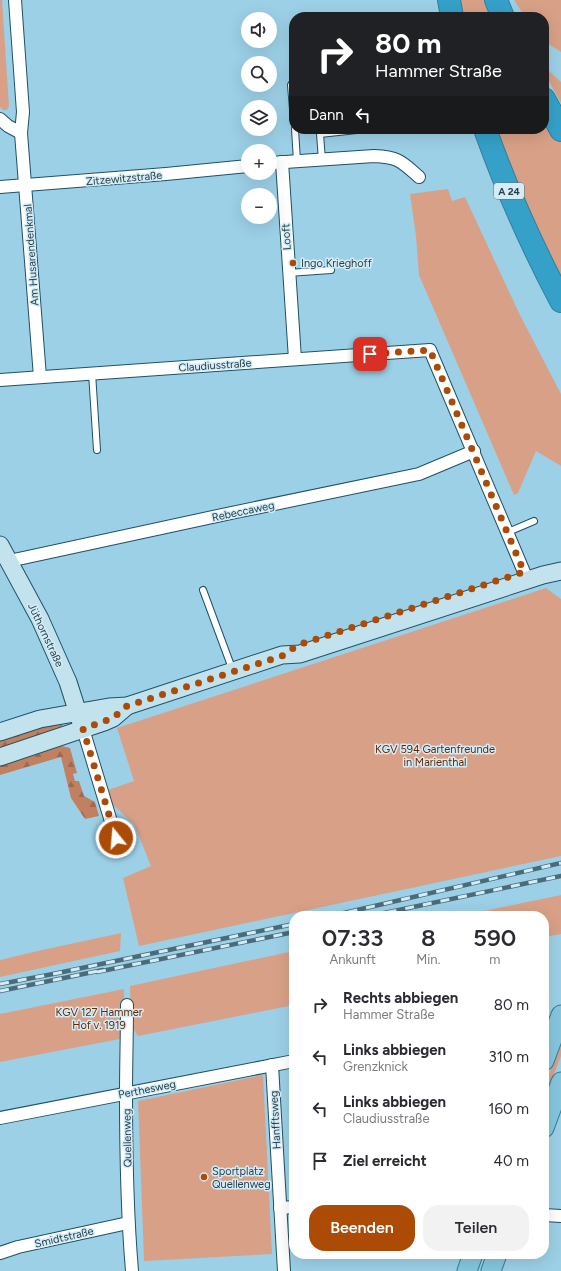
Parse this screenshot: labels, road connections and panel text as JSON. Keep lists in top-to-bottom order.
{
  "streets": {
    "highway": ["A 24"],
    "main road": ["Jüthornstraße"],
    "street": [
      "Zitzewitzstraße",
      "Looft",
      "Am Husarendenkmal",
      "Claudiusstraße",
      "Rebeccaweg",
      "Perthesweg",
      "Hanfftsweg",
      "Quellenweg",
      "Smidtstraße"
    ]
  },
  "crossings": [
    ["Zitzewitzstraße", "Am Husarendenkmal"],
    ["Looft", "Claudiusstraße"],
    ["Am Husarendenkmal", "Claudiusstraße"],
    ["Claudiusstraße", "Rebeccaweg"],
    ["Rebeccaweg", "Jüthornstraße"],
    ["Perthesweg", "Hanfftsweg"],
    ["Perthesweg", "Quellenweg"],
    ["Quellenweg", "Smidtstraße"]
  ],
  "parks": ["KGV 594 Gartenfreunde in Marienthal", "KGV 127 Hammer Hof v. 1919"],
  "places": ["Ingo Krieghoff", "Sportplatz Quellenweg"],
  "page": {
    "map_buttons": ["+", "−"],
    "turn": ["80 m", "Hammer Straße"],
    "then": "Dann",
    "eta": [
      "07:33",
      "Ankunft",
      "8",
      "Min.",
      "590",
      "m"
    ],
    "list": [
      {
        "name": "Rechts abbiegen",
        "note": "Hammer Straße",
        "value": "80 m"
      },
      {
        "name": "Links abbiegen",
        "note": "Grenzknick",
        "value": "310 m"
      },
      {
        "name": "Links abbiegen",
        "note": "Claudiusstraße",
        "value": "160 m"
      },
      {
        "name": "Ziel erreicht",
        "value": "40 m"
      }
    ],
    "buttons": ["Beenden", "Teilen"]
  }
}
